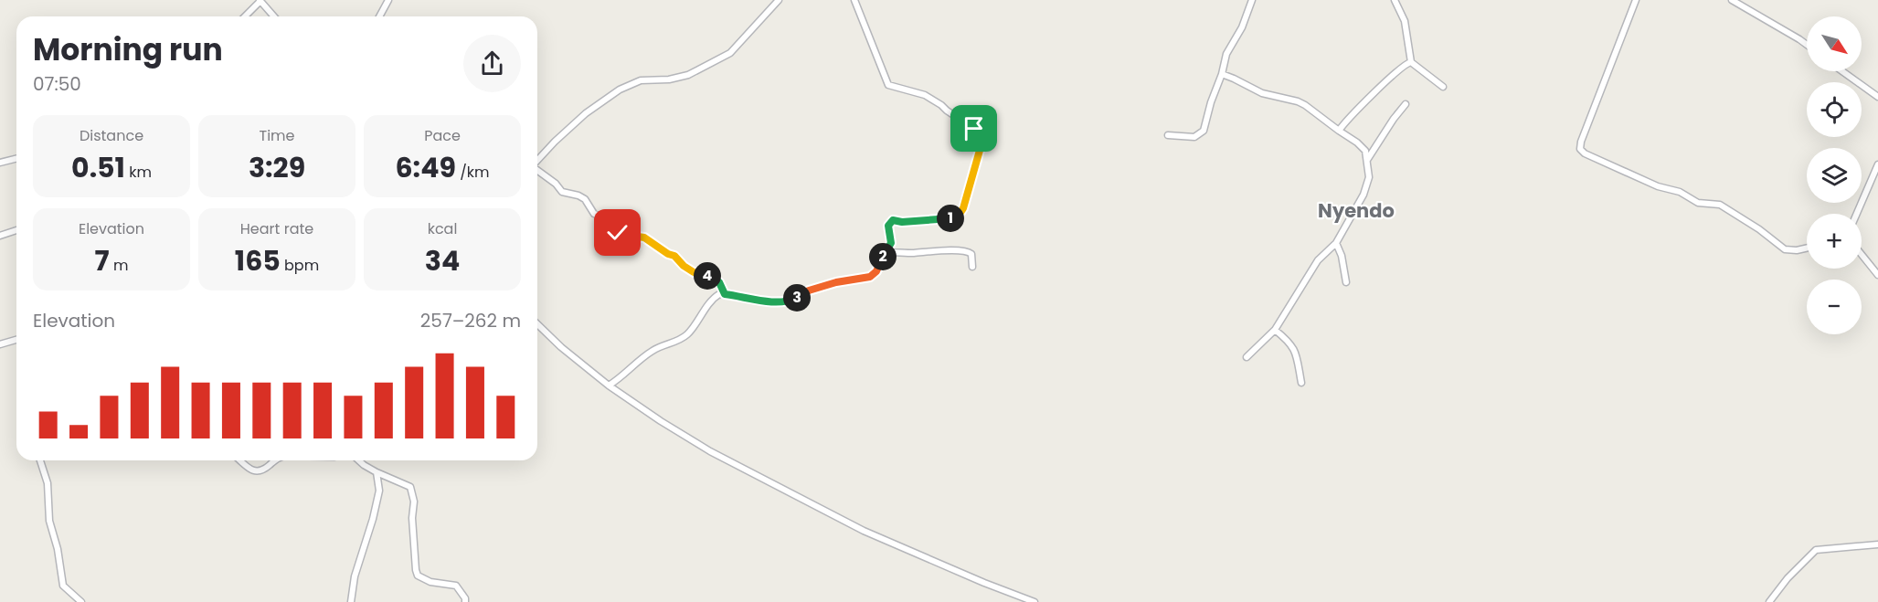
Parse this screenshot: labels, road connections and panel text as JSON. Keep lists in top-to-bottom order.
{
  "districts": ["Nyendo"],
  "north": "bottom right",
  "page": {
    "map_buttons": ["+", "−"],
    "heading": ["Morning run", "07:50"],
    "stats": [
      ["Distance", "0.51 km"],
      ["Time", "3:29"],
      ["Pace", "6:49 /km"],
      ["Elevation", "7 m"],
      ["Heart rate", "165 bpm"],
      ["kcal", "34"]
    ],
    "pins": [
      "1",
      "2",
      "4",
      "3"
    ],
    "chart": ["Elevation", "257–262 m"]
  }
}
